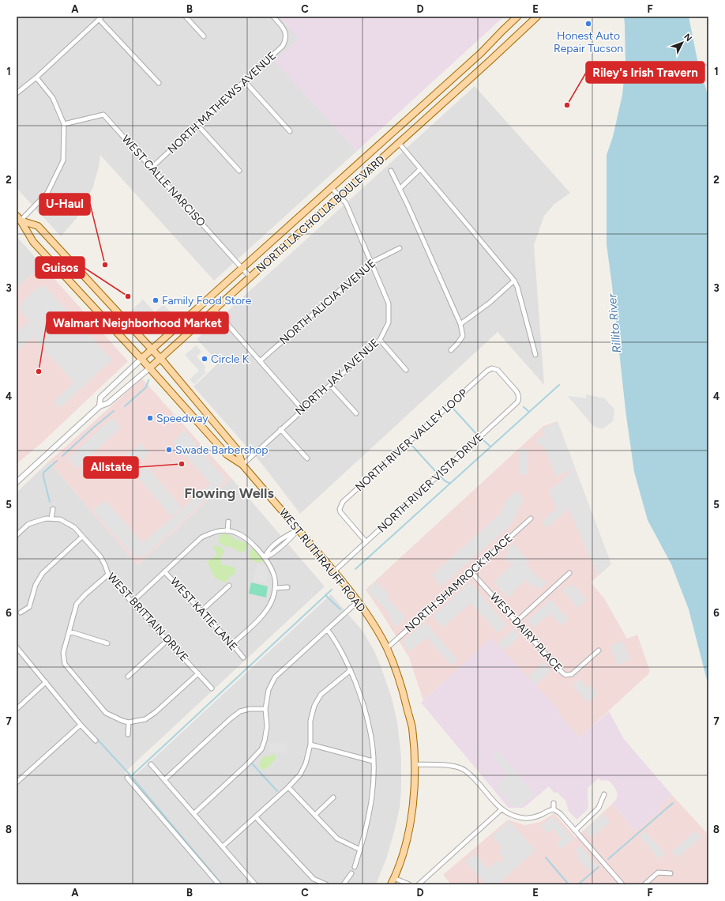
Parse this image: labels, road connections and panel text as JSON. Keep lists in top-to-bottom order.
{
  "streets": {
    "main road": ["NORTH LA CHOLLA BOULEVARD", "WEST RUTHRAUFF ROAD"],
    "street": [
      "NORTH MATHEWS AVENUE",
      "WEST CALLE NARCISO",
      "NORTH ALICIA AVENUE",
      "NORTH JAY AVENUE",
      "NORTH RIVER VALLEY LOOP",
      "NORTH RIVER VISTA DRIVE",
      "NORTH SHAMROCK PLACE",
      "WEST KATIE LANE",
      "WEST BRITTAIN DRIVE",
      "WEST DAIRY PLACE"
    ]
  },
  "crossings": [
    ["NORTH MATHEWS AVENUE", "WEST CALLE NARCISO"],
    ["WEST CALLE NARCISO", "NORTH LA CHOLLA BOULEVARD"],
    ["NORTH LA CHOLLA BOULEVARD", "NORTH JAY AVENUE"],
    ["NORTH LA CHOLLA BOULEVARD", "WEST RUTHRAUFF ROAD"],
    ["NORTH ALICIA AVENUE", "NORTH JAY AVENUE"],
    ["NORTH JAY AVENUE", "WEST RUTHRAUFF ROAD"],
    ["NORTH RIVER VALLEY LOOP", "NORTH RIVER VISTA DRIVE"],
    ["NORTH RIVER VISTA DRIVE", "WEST RUTHRAUFF ROAD"],
    ["WEST RUTHRAUFF ROAD", "NORTH SHAMROCK PLACE"],
    ["NORTH SHAMROCK PLACE", "WEST DAIRY PLACE"]
  ],
  "districts": ["Flowing Wells"],
  "water": ["Rillito River"],
  "places": [
    "Honest Auto Repair Tucson",
    "Riley's Irish Travern",
    "U-Haul",
    "Guisos",
    "Family Food Store",
    "Circle K",
    "Walmart Neighborhood Market",
    "Speedway",
    "Swade Barbershop",
    "Allstate"
  ],
  "north": "top right",
  "grid": {
    "columns": [
      "A",
      "B",
      "C",
      "D",
      "E",
      "F"
    ],
    "rows": [
      "1",
      "2",
      "3",
      "4",
      "5",
      "6",
      "7",
      "8"
    ]
  }
}
